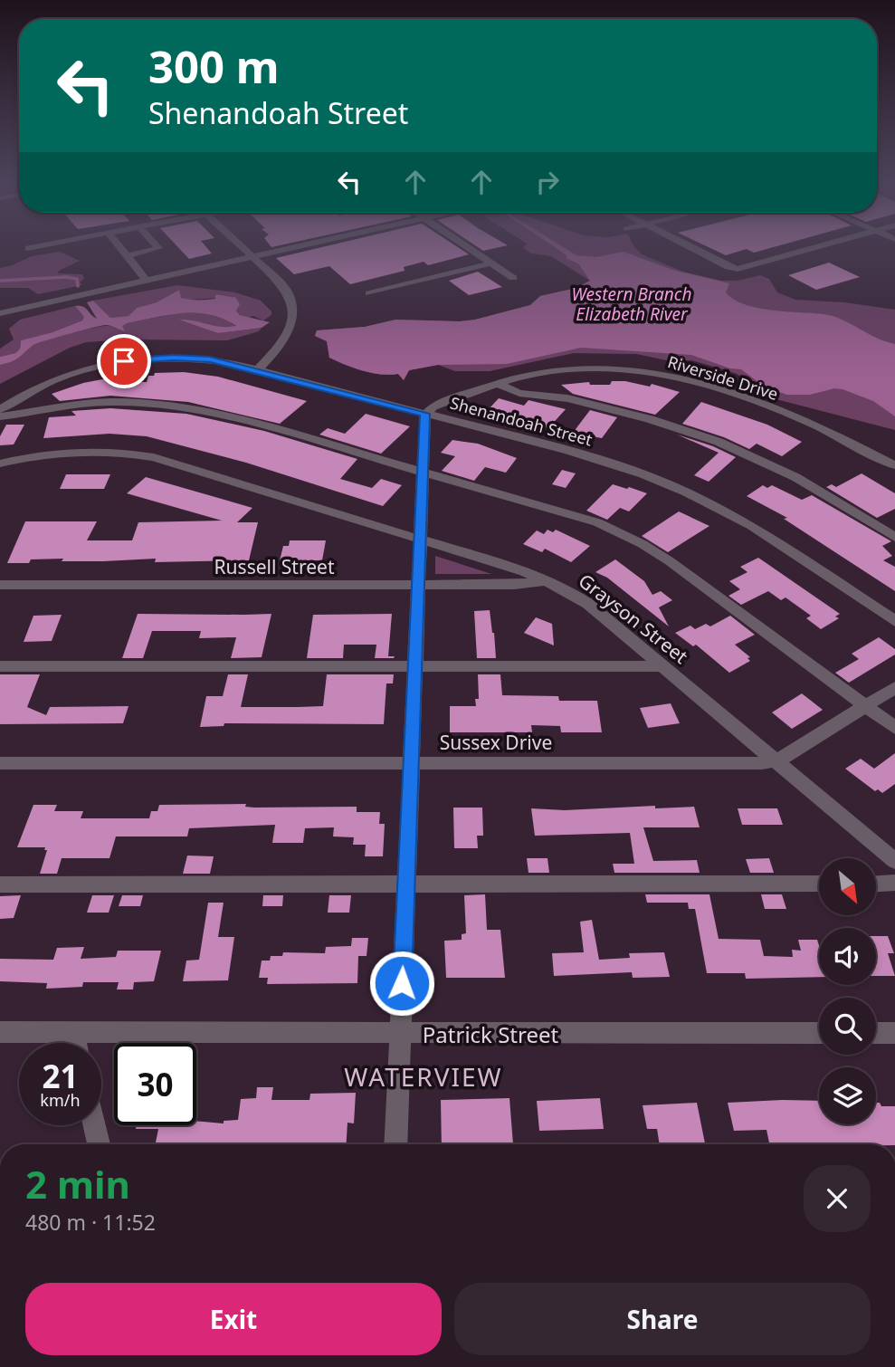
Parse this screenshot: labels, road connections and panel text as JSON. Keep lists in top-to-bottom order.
{
  "streets": {
    "street": [
      "Riverside Drive",
      "Shenandoah Street",
      "Russell Street",
      "Grayson Street",
      "Sussex Drive",
      "Patrick Street"
    ]
  },
  "crossings": [
    ["Riverside Drive", "Shenandoah Street"],
    ["Russell Street", "Grayson Street"],
    ["Grayson Street", "Sussex Drive"]
  ],
  "districts": ["WATERVIEW"],
  "water": ["Western Branch Elizabeth River"],
  "north": "bottom right",
  "page": {
    "turn": ["300 m", "Shenandoah Street"],
    "speed": "21 km/h",
    "limit": "30",
    "heading": ["2 min", "480 m · 11:52"],
    "buttons": ["Exit", "Share"]
  }
}
